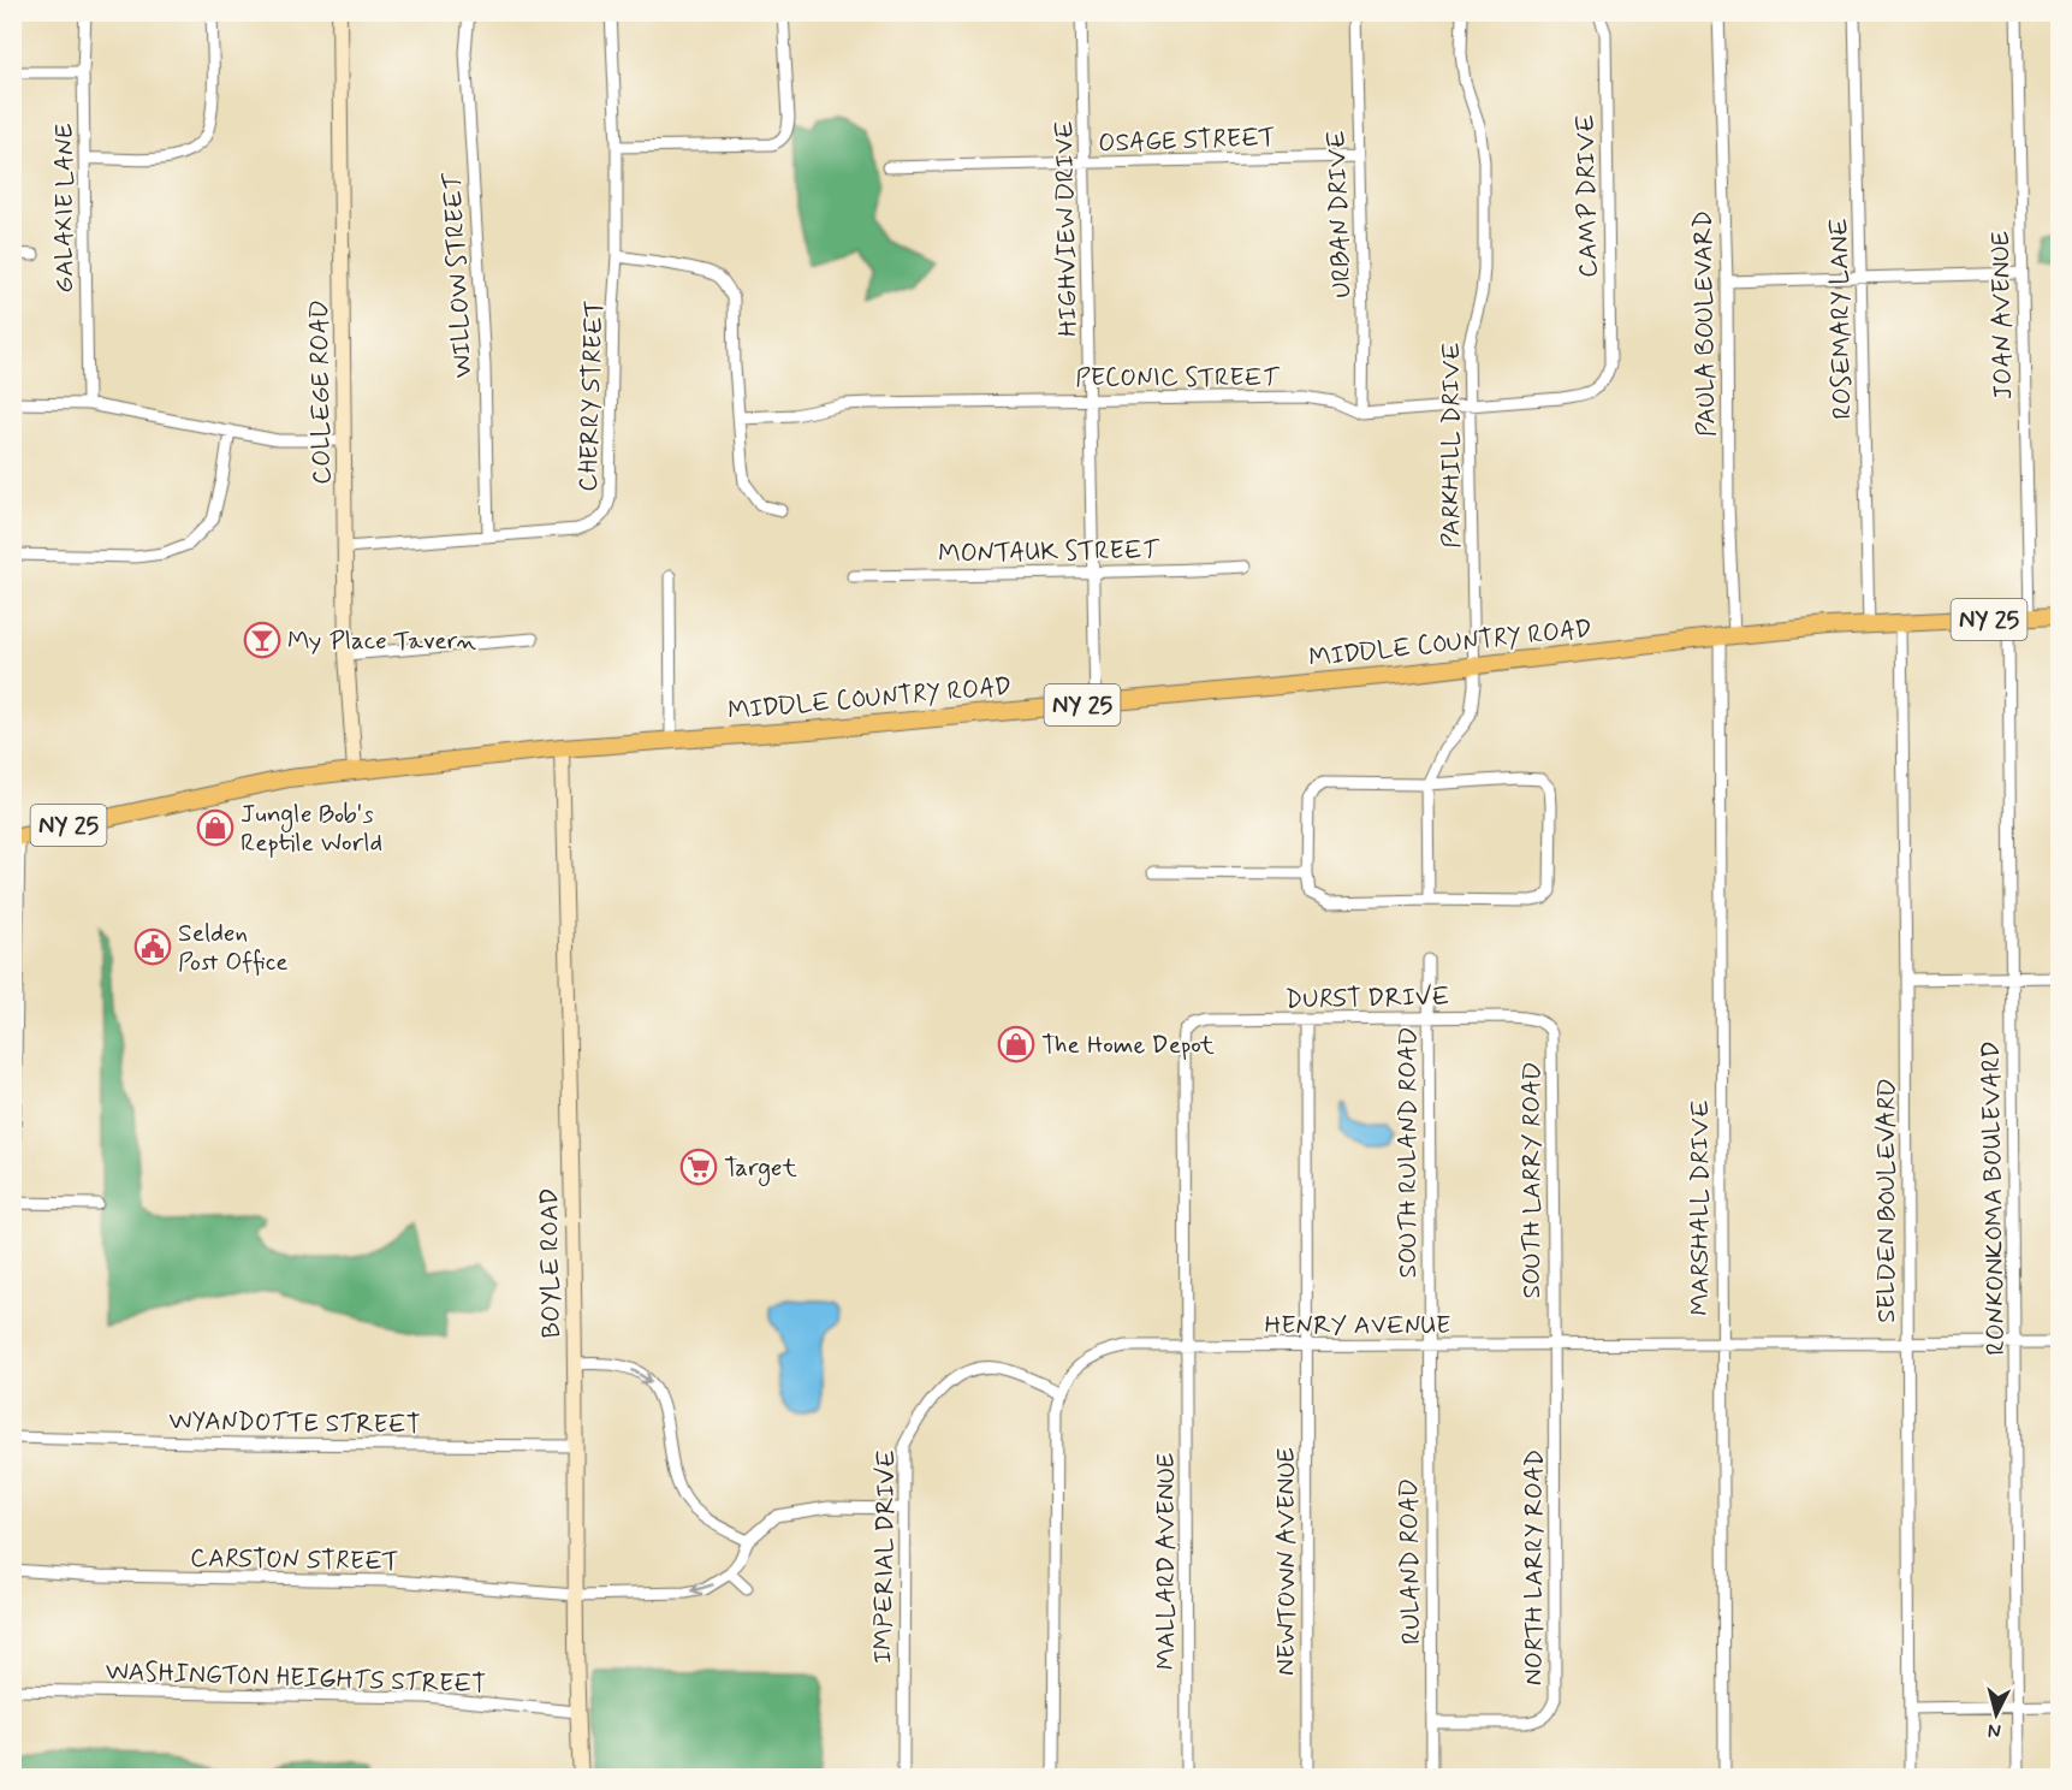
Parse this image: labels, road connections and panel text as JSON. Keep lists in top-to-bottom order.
{
  "streets": {
    "main road": ["NY 25", "MIDDLE COUNTRY ROAD"],
    "street": [
      "OSAGE STREET",
      "CAMP DRIVE",
      "GALAXIE LANE",
      "URBAN DRIVE",
      "HIGHVIEW DRIVE",
      "WILLOW STREET",
      "JOAN AVENUE",
      "ROSEMARY LANE",
      "PAULA BOULEVARD",
      "PECONIC STREET",
      "COLLEGE ROAD",
      "CHERRY STREET",
      "PARKHILL DRIVE",
      "MONTAUK STREET",
      "DURST DRIVE",
      "SOUTH RULAND ROAD",
      "SOUTH LARRY ROAD",
      "RONKONKOMA BOULEVARD",
      "SELDEN BOULEVARD",
      "MARSHALL DRIVE",
      "BOYLE ROAD",
      "HENRY AVENUE",
      "WYANDOTTE STREET",
      "IMPERIAL DRIVE",
      "CARSTON STREET",
      "MALLARD AVENUE",
      "NEWTOWN AVENUE",
      "RULAND ROAD",
      "NORTH LARRY ROAD",
      "WASHINGTON HEIGHTS STREET"
    ]
  },
  "crossings": [
    ["OSAGE STREET", "URBAN DRIVE"],
    ["OSAGE STREET", "HIGHVIEW DRIVE"],
    ["CAMP DRIVE", "PECONIC STREET"],
    ["URBAN DRIVE", "PECONIC STREET"],
    ["HIGHVIEW DRIVE", "PECONIC STREET"],
    ["HIGHVIEW DRIVE", "MONTAUK STREET"],
    ["HIGHVIEW DRIVE", "MIDDLE COUNTRY ROAD"],
    ["WILLOW STREET", "CHERRY STREET"],
    ["JOAN AVENUE", "NY 25"],
    ["ROSEMARY LANE", "NY 25"],
    ["PAULA BOULEVARD", "NY 25"],
    ["PAULA BOULEVARD", "MIDDLE COUNTRY ROAD"],
    ["PAULA BOULEVARD", "MARSHALL DRIVE"],
    ["PECONIC STREET", "PARKHILL DRIVE"],
    ["COLLEGE ROAD", "CHERRY STREET"],
    ["COLLEGE ROAD", "MIDDLE COUNTRY ROAD"],
    ["PARKHILL DRIVE", "MIDDLE COUNTRY ROAD"],
    ["NY 25", "MIDDLE COUNTRY ROAD"],
    ["NY 25", "RONKONKOMA BOULEVARD"],
    ["NY 25", "SELDEN BOULEVARD"],
    ["NY 25", "MARSHALL DRIVE"],
    ["MIDDLE COUNTRY ROAD", "MARSHALL DRIVE"],
    ["MIDDLE COUNTRY ROAD", "BOYLE ROAD"],
    ["DURST DRIVE", "SOUTH RULAND ROAD"],
    ["DURST DRIVE", "SOUTH LARRY ROAD"],
    ["DURST DRIVE", "MALLARD AVENUE"],
    ["DURST DRIVE", "NEWTOWN AVENUE"],
    ["SOUTH RULAND ROAD", "HENRY AVENUE"],
    ["SOUTH RULAND ROAD", "RULAND ROAD"],
    ["SOUTH LARRY ROAD", "HENRY AVENUE"],
    ["SOUTH LARRY ROAD", "NORTH LARRY ROAD"],
    ["RONKONKOMA BOULEVARD", "HENRY AVENUE"],
    ["SELDEN BOULEVARD", "HENRY AVENUE"],
    ["MARSHALL DRIVE", "HENRY AVENUE"],
    ["BOYLE ROAD", "WYANDOTTE STREET"],
    ["BOYLE ROAD", "CARSTON STREET"],
    ["BOYLE ROAD", "WASHINGTON HEIGHTS STREET"],
    ["HENRY AVENUE", "IMPERIAL DRIVE"],
    ["HENRY AVENUE", "MALLARD AVENUE"],
    ["HENRY AVENUE", "NEWTOWN AVENUE"],
    ["HENRY AVENUE", "RULAND ROAD"],
    ["HENRY AVENUE", "NORTH LARRY ROAD"],
    ["RULAND ROAD", "NORTH LARRY ROAD"]
  ],
  "places": {
    "bar": ["My Place Tavern"],
    "shop": ["Jungle Bob's Reptile World", "The Home Depot"],
    "public building": ["Selden Post Office"],
    "supermarket": ["Target"]
  },
  "north": "bottom"
}
